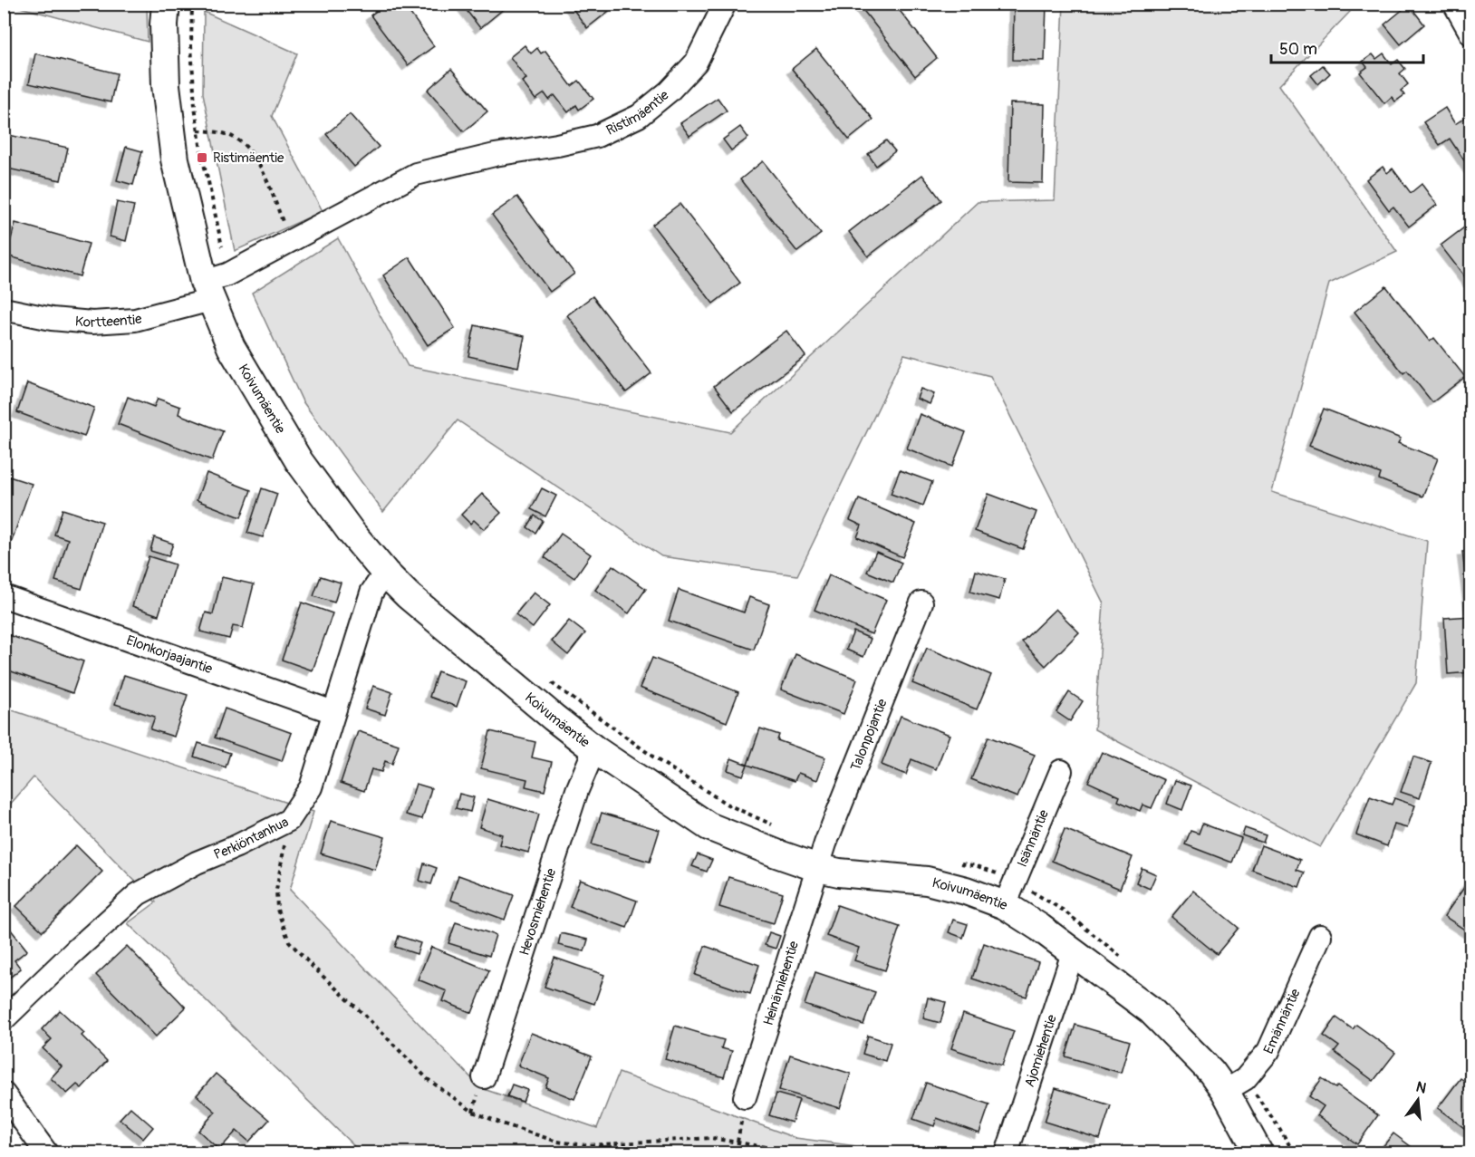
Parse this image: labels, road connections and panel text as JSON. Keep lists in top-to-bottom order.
{
  "streets": {
    "street": [
      "Ristimäentie",
      "Kortteentie",
      "Koivumäentie",
      "Elonkorjaajantie",
      "Talonpojantie",
      "Perkiöntanhua",
      "Isännäntie",
      "Hevosmiehentie",
      "Heinämiehentie",
      "Emännäntie",
      "Ajomiehentie"
    ]
  },
  "crossings": [
    ["Ristimäentie", "Kortteentie"],
    ["Ristimäentie", "Koivumäentie"],
    ["Kortteentie", "Koivumäentie"],
    ["Koivumäentie", "Talonpojantie"],
    ["Koivumäentie", "Perkiöntanhua"],
    ["Koivumäentie", "Isännäntie"],
    ["Koivumäentie", "Hevosmiehentie"],
    ["Koivumäentie", "Heinämiehentie"],
    ["Koivumäentie", "Emännäntie"],
    ["Koivumäentie", "Ajomiehentie"],
    ["Elonkorjaajantie", "Perkiöntanhua"],
    ["Talonpojantie", "Heinämiehentie"]
  ],
  "places": {
    "transit": ["Ristimäentie"]
  },
  "scale_bar": "50 m",
  "north": "top"
}
